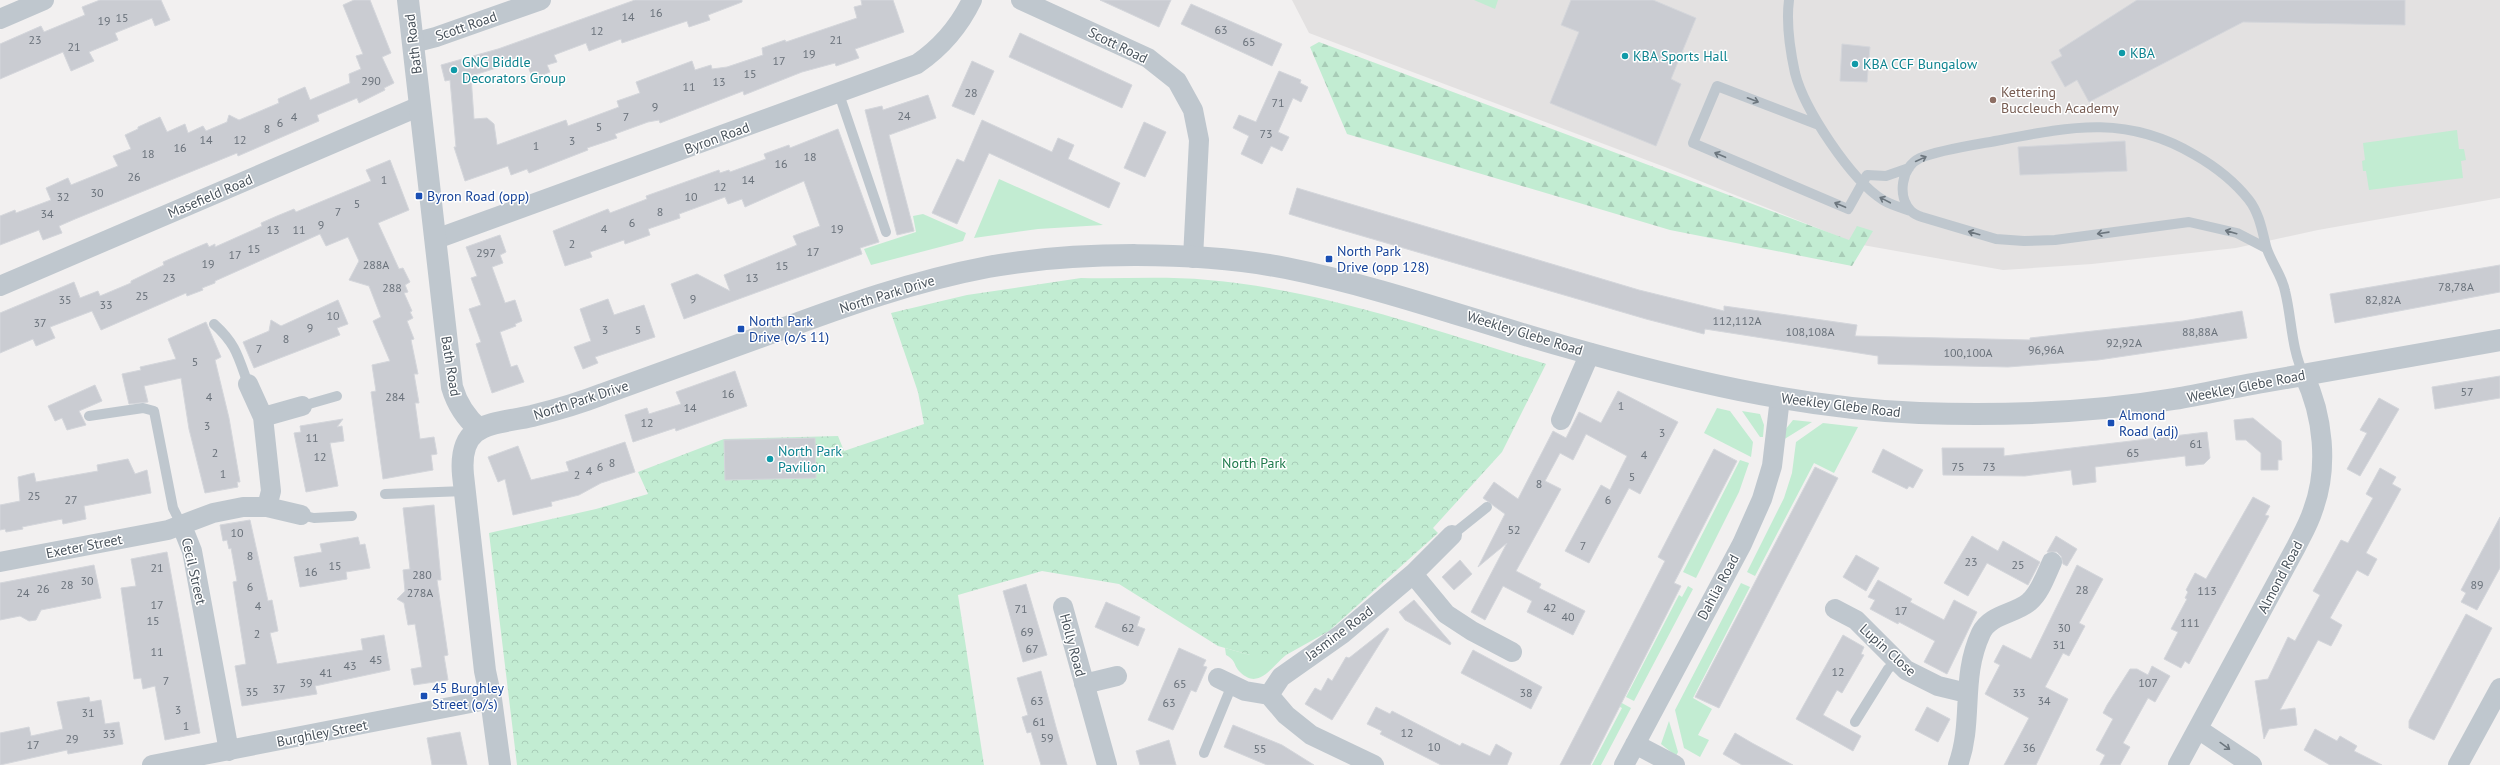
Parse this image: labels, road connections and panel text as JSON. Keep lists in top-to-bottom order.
{
  "streets": {
    "street": [
      "Scott Road",
      "Bath Road",
      "Byron Road",
      "Masefield Road",
      "North Park Drive",
      "Weekley Glebe Road",
      "Exeter Street",
      "Cecil Street",
      "Almond Road",
      "Dahlia Road",
      "Jasmine Road",
      "Holly Road",
      "Lupin Close",
      "Burghley Street"
    ]
  },
  "crossings": [
    ["Scott Road", "Bath Road"],
    ["Scott Road", "North Park Drive"],
    ["Scott Road", "Weekley Glebe Road"],
    ["Bath Road", "Byron Road"],
    ["Bath Road", "Masefield Road"],
    ["Bath Road", "North Park Drive"],
    ["North Park Drive", "Weekley Glebe Road"],
    ["Weekley Glebe Road", "Almond Road"],
    ["Weekley Glebe Road", "Dahlia Road"],
    ["Exeter Street", "Cecil Street"],
    ["Cecil Street", "Burghley Street"]
  ],
  "parks": ["North Park"],
  "places": {
    "other": [
      "KBA",
      "KBA Sports Hall",
      "KBA CCF Bungalow",
      "GNG Biddle Decorators Group",
      "Kettering Buccleuch Academy",
      "North Park Pavilion"
    ],
    "transit": [
      "Byron Road (opp)",
      "North Park Drive (opp 128)",
      "North Park Drive (o/s 11)",
      "Almond Road (adj)",
      "45 Burghley Street (o/s)"
    ]
  },
  "house_numbers": [
    "16",
    "14",
    "15",
    "19",
    "63",
    "12",
    "23",
    "21",
    "65",
    "21",
    "19",
    "17",
    "15",
    "290",
    "13",
    "11",
    "28",
    "71",
    "9",
    "24",
    "4",
    "7",
    "6",
    "5",
    "8",
    "73",
    "14",
    "12",
    "3",
    "1",
    "16",
    "18",
    "18",
    "16",
    "26",
    "1",
    "14",
    "12",
    "30",
    "32",
    "10",
    "5",
    "7",
    "8",
    "34",
    "6",
    "9",
    "4",
    "19",
    "13",
    "11",
    "2",
    "15",
    "17",
    "297",
    "17",
    "19",
    "288A",
    "15",
    "23",
    "13",
    "78,78A",
    "288",
    "25",
    "9",
    "35",
    "82,82A",
    "33",
    "10",
    "112,112A",
    "37",
    "9",
    "3",
    "5",
    "108,108A",
    "88,88A",
    "8",
    "92,92A",
    "7",
    "96,96A",
    "100,100A",
    "5",
    "57",
    "16",
    "4",
    "284",
    "1",
    "14",
    "12",
    "3",
    "3",
    "11",
    "61",
    "2",
    "65",
    "4",
    "12",
    "8",
    "6",
    "75",
    "73",
    "4",
    "1",
    "2",
    "5",
    "8",
    "25",
    "27",
    "6",
    "52",
    "10",
    "7",
    "8",
    "23",
    "25",
    "15",
    "21",
    "16",
    "280",
    "30",
    "28",
    "89",
    "6",
    "26",
    "28",
    "113",
    "24",
    "278A",
    "17",
    "4",
    "42",
    "71",
    "17",
    "40",
    "15",
    "111",
    "62",
    "30",
    "69",
    "2",
    "31",
    "67",
    "11",
    "45",
    "43",
    "12",
    "41",
    "7",
    "39",
    "107",
    "65",
    "37",
    "35",
    "38",
    "33",
    "63",
    "34",
    "63",
    "3",
    "31",
    "61",
    "1",
    "12",
    "33",
    "59",
    "29",
    "17",
    "10",
    "36",
    "55"
  ]
}
